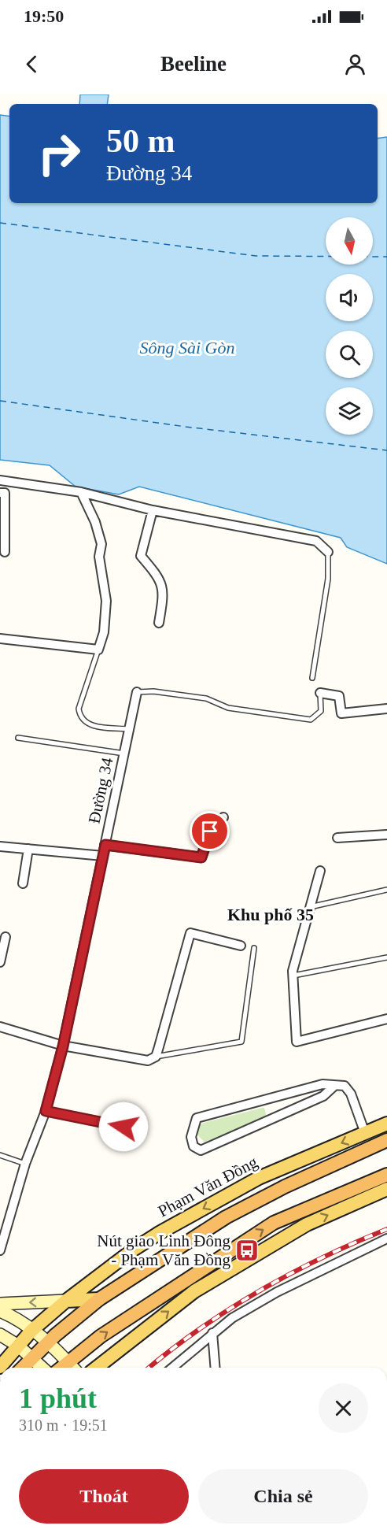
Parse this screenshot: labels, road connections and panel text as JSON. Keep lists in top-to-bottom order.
{
  "streets": {
    "main road": ["Phạm Văn Đồng"],
    "street": ["Đường 34"]
  },
  "districts": ["Khu phố 35"],
  "water": ["Sông Sài Gòn"],
  "places": {
    "bus stop": ["Nút giao Linh Đông - Phạm Văn Đồng"]
  },
  "north": "bottom",
  "page": {
    "status": "19:50",
    "header": "Beeline",
    "turn": ["50 m", "Đường 34"],
    "heading": ["1 phút", "310 m · 19:51"],
    "buttons": ["Thoát", "Chia sẻ"]
  }
}
